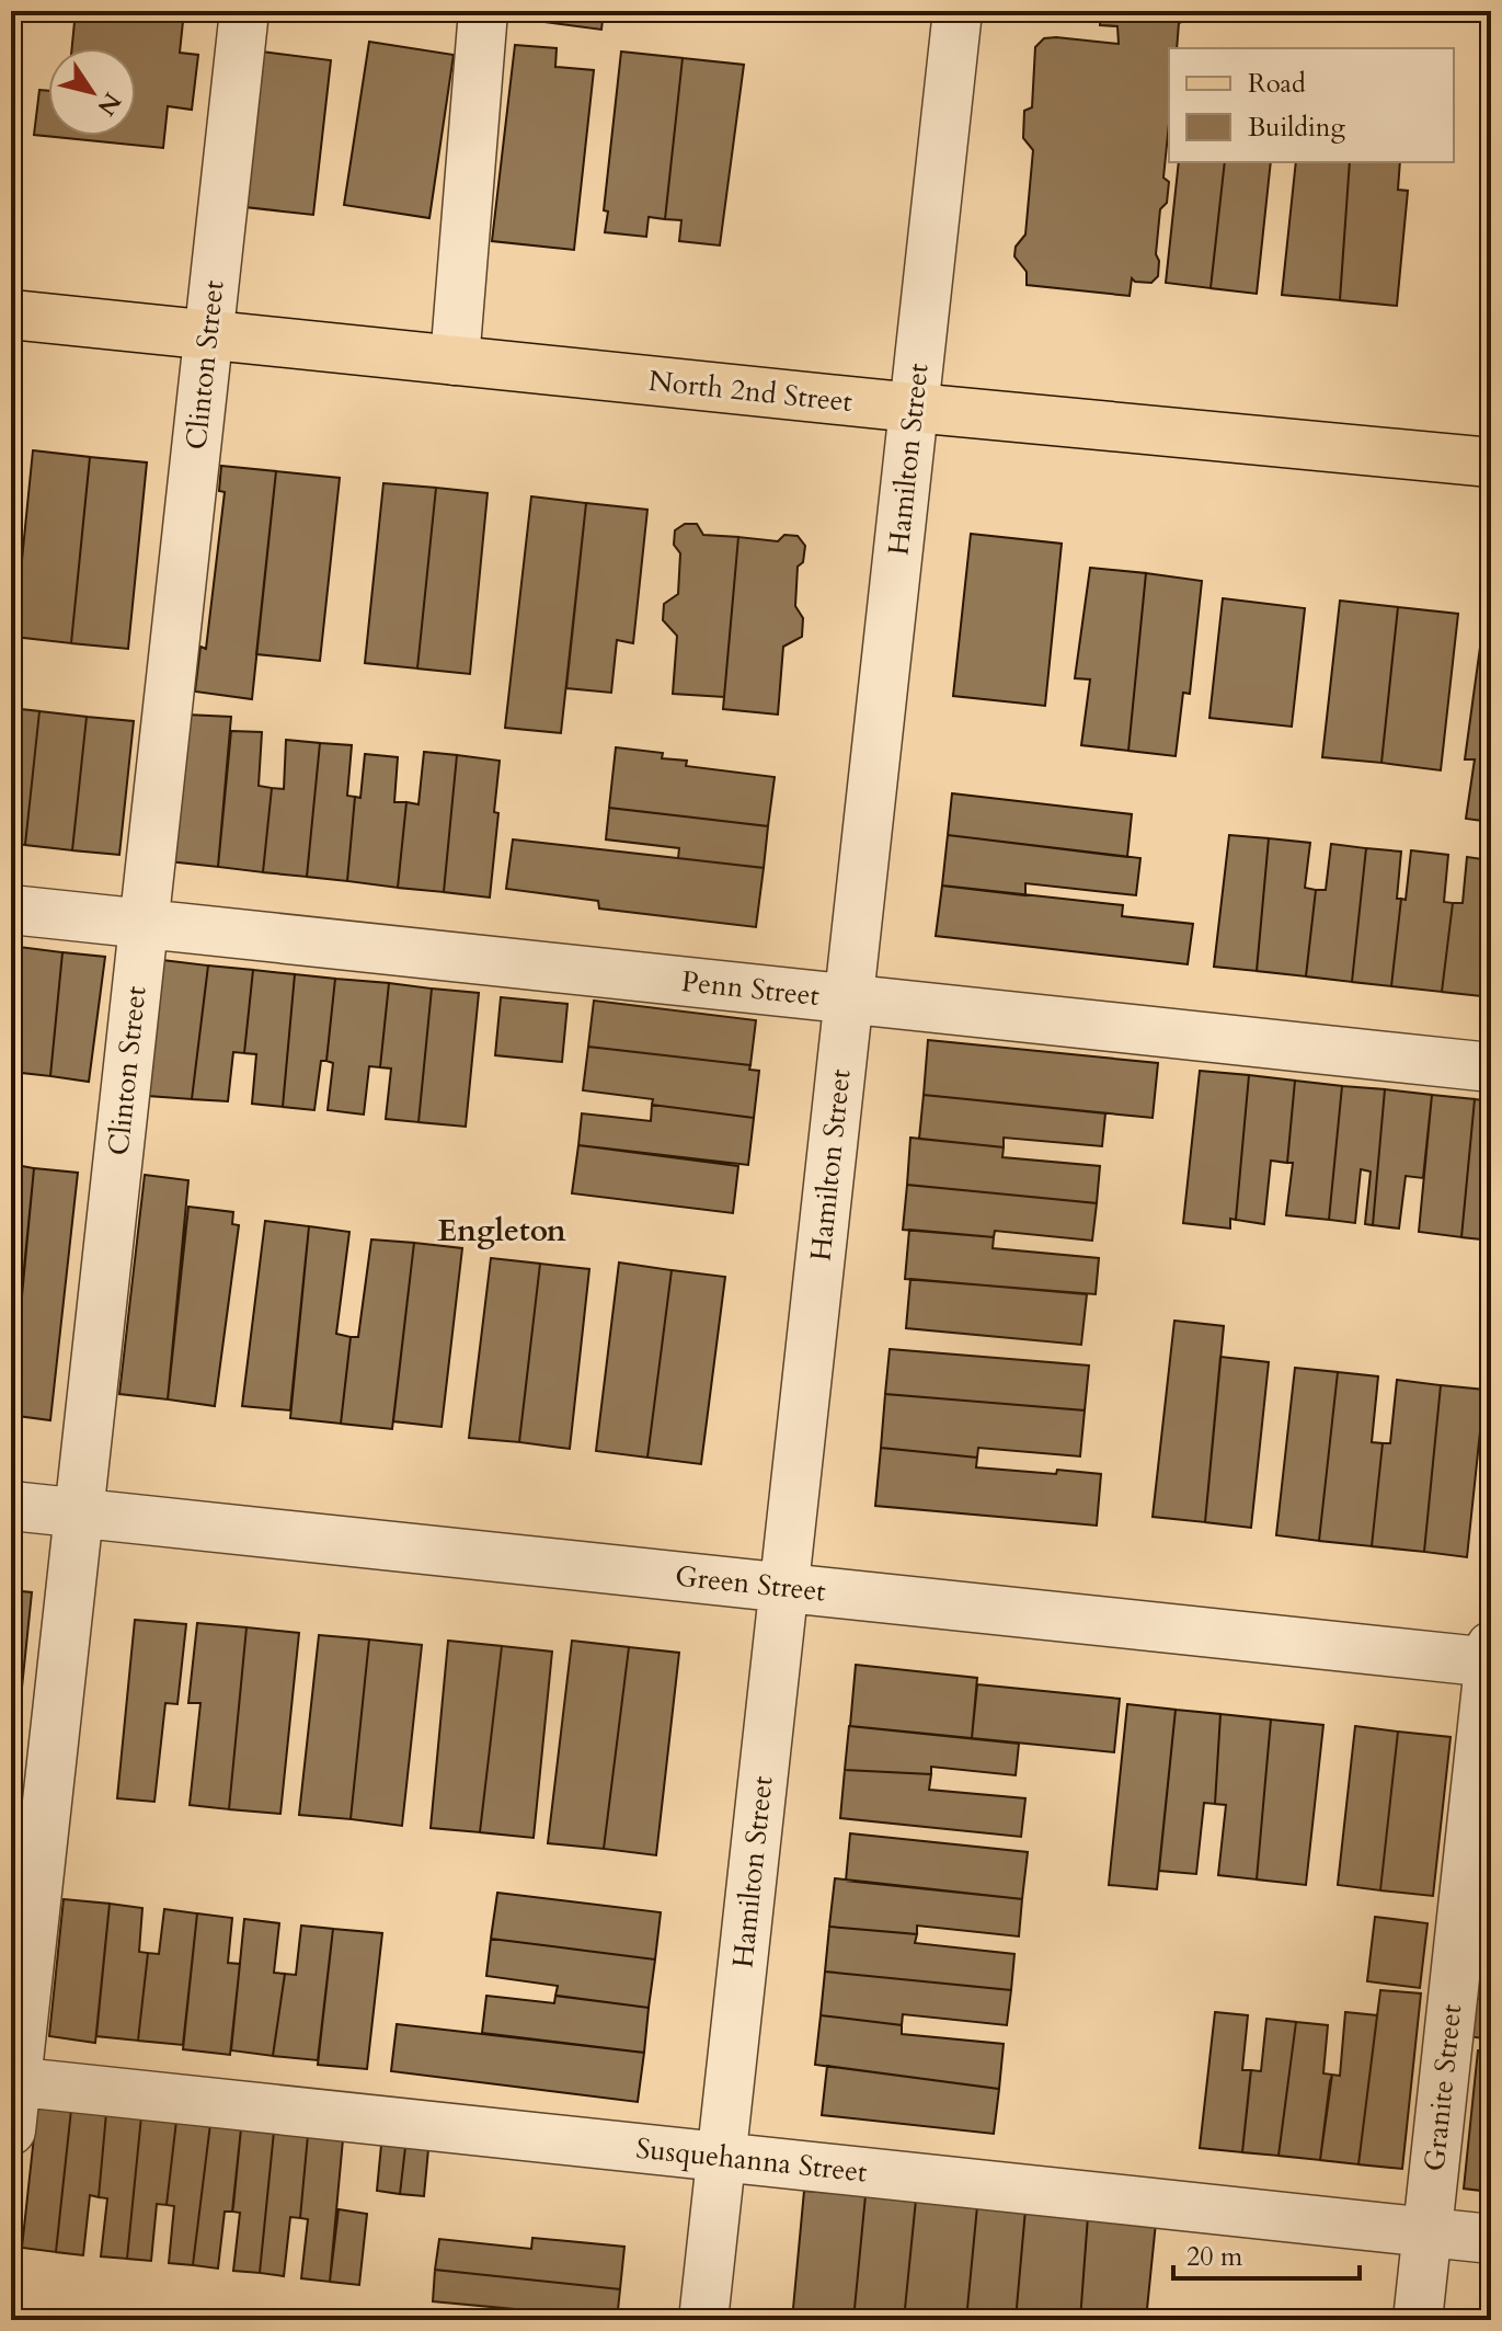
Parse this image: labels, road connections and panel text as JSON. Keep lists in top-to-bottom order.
{
  "streets": {
    "main road": ["North 2nd Street"],
    "street": [
      "Clinton Street",
      "Hamilton Street",
      "Penn Street",
      "Green Street",
      "Granite Street",
      "Susquehanna Street"
    ]
  },
  "crossings": [
    ["Clinton Street", "North 2nd Street"],
    ["Clinton Street", "Penn Street"],
    ["Clinton Street", "Green Street"],
    ["Clinton Street", "Susquehanna Street"],
    ["North 2nd Street", "Hamilton Street"],
    ["Hamilton Street", "Penn Street"],
    ["Hamilton Street", "Green Street"],
    ["Hamilton Street", "Susquehanna Street"],
    ["Green Street", "Granite Street"],
    ["Granite Street", "Susquehanna Street"]
  ],
  "districts": ["Engleton"],
  "legend": ["Road", "Building"],
  "scale_bar": "20 m",
  "north": "bottom right"
}
